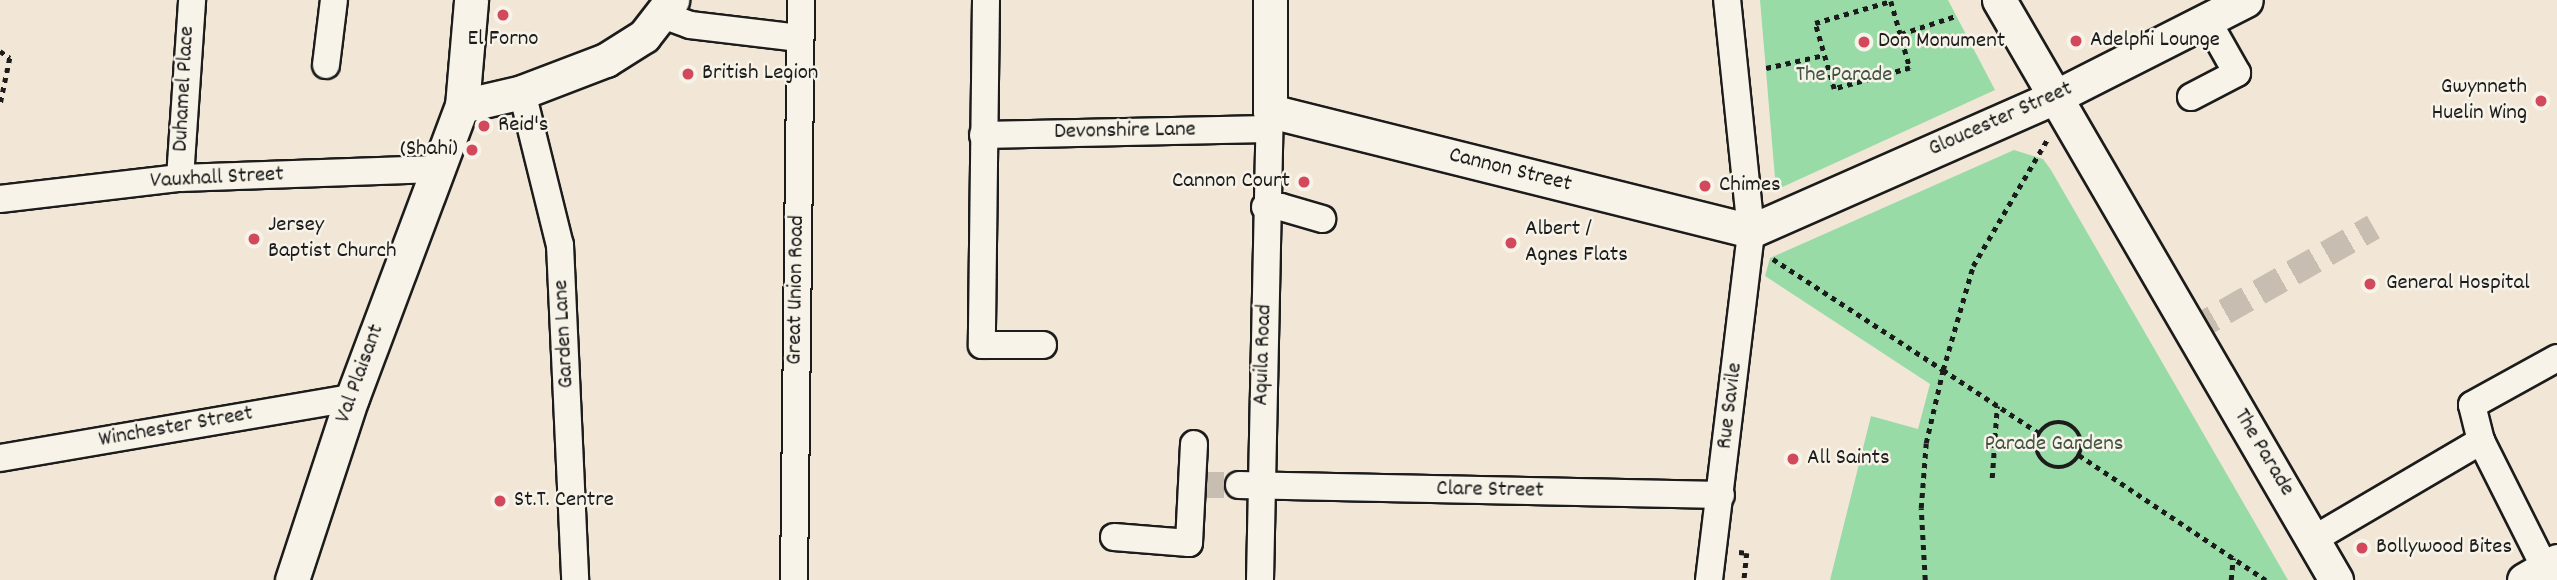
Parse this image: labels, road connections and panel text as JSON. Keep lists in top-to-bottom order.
{
  "streets": {
    "main road": [
      "Gloucester Street",
      "Cannon Street",
      "Val Plaisant",
      "The Parade"
    ],
    "street": [
      "Duhamel Place",
      "Devonshire Lane",
      "Vauxhall Street",
      "Great Union Road",
      "Garden Lane",
      "Aquila Road",
      "Rue Savile",
      "Winchester Street",
      "Clare Street"
    ]
  },
  "crossings": [
    ["Duhamel Place", "Vauxhall Street"],
    ["Gloucester Street", "Cannon Street"],
    ["Gloucester Street", "Rue Savile"],
    ["Gloucester Street", "The Parade"],
    ["Devonshire Lane", "Cannon Street"],
    ["Devonshire Lane", "Aquila Road"],
    ["Cannon Street", "Aquila Road"],
    ["Cannon Street", "Rue Savile"],
    ["Vauxhall Street", "Val Plaisant"],
    ["Aquila Road", "Clare Street"],
    ["Val Plaisant", "Winchester Street"],
    ["Rue Savile", "Clare Street"]
  ],
  "parks": ["The Parade", "Parade Gardens"],
  "places": [
    "El Forno",
    "Adelphi Lounge",
    "Don Monument",
    "British Legion",
    "Gwynneth Huelin Wing",
    "Reid's",
    "(Shahi)",
    "Cannon Court",
    "Chimes",
    "Jersey Baptist Church",
    "Albert / Agnes Flats",
    "General Hospital",
    "All Saints",
    "St.T. Centre",
    "Bollywood Bites"
  ]
}
